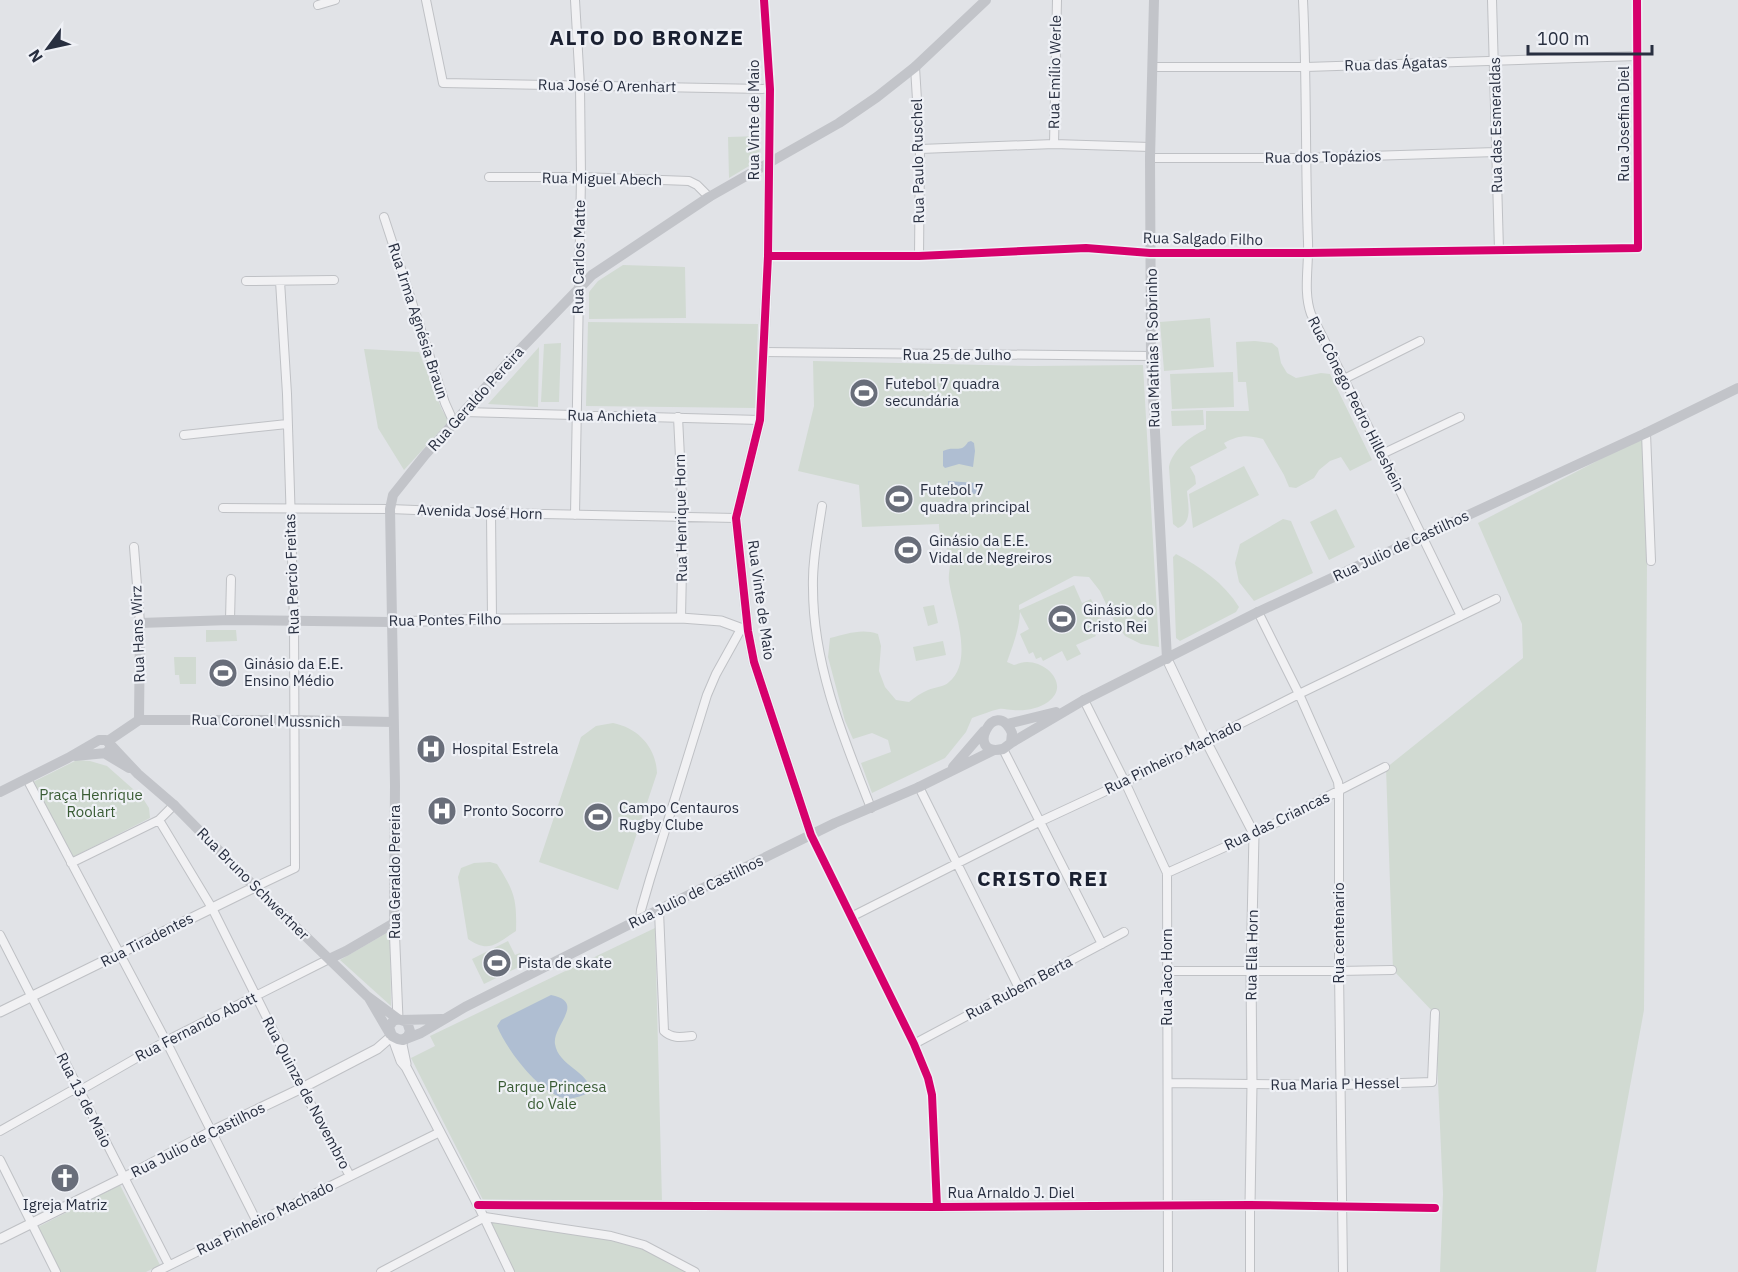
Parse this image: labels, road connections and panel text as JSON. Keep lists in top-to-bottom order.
{
  "streets": {
    "main road": [
      "Rua Mathias R Sobrinho",
      "Rua Geraldo Pereira",
      "Rua Julio de Castilhos",
      "Rua Pontes Filho",
      "Rua Hans Wirz",
      "Rua Coronel Mussnich",
      "Rua Bruno Schwertner",
      "Rua Fernando Abott"
    ],
    "street": [
      "Rua das Ágatas",
      "Rua Emílio Werle",
      "Rua José O Arenhart",
      "Rua Vinte de Maio",
      "Rua Josefina Diel",
      "Rua das Esmeraldas",
      "Rua dos Topázios",
      "Rua Paulo Ruschel",
      "Rua Miguel Abech",
      "Rua Salgado Filho",
      "Rua Carlos Matte",
      "Rua Irma Agnésia Braun",
      "Rua 25 de Julho",
      "Rua Cônego Pedro Hilleshein",
      "Rua Anchieta",
      "Avenida José Horn",
      "Rua Henrique Horn",
      "Rua Percio Freitas",
      "Rua Pinheiro Machado",
      "Rua das Criancas",
      "Rua centenario",
      "Rua Tiradentes",
      "Rua Ella Horn",
      "Rua Jaco Horn",
      "Rua Rubem Berta",
      "Rua Maria P Hessel",
      "Rua Quinze de Novembro",
      "Rua 13 de Maio",
      "Rua Arnaldo J. Diel"
    ]
  },
  "crossings": [
    ["Rua das Ágatas", "Rua Josefina Diel"],
    ["Rua das Ágatas", "Rua das Esmeraldas"],
    ["Rua das Ágatas", "Rua Mathias R Sobrinho"],
    ["Rua das Ágatas", "Rua Cônego Pedro Hilleshein"],
    ["Rua Emílio Werle", "Rua dos Topázios"],
    ["Rua José O Arenhart", "Rua Vinte de Maio"],
    ["Rua José O Arenhart", "Rua Carlos Matte"],
    ["Rua Vinte de Maio", "Rua Salgado Filho"],
    ["Rua Vinte de Maio", "Rua 25 de Julho"],
    ["Rua Vinte de Maio", "Rua Geraldo Pereira"],
    ["Rua Vinte de Maio", "Rua Anchieta"],
    ["Rua Vinte de Maio", "Avenida José Horn"],
    ["Rua Vinte de Maio", "Rua Julio de Castilhos"],
    ["Rua Vinte de Maio", "Rua Pontes Filho"],
    ["Rua Vinte de Maio", "Rua Pinheiro Machado"],
    ["Rua Vinte de Maio", "Rua Rubem Berta"],
    ["Rua Vinte de Maio", "Rua Arnaldo J. Diel"],
    ["Rua Josefina Diel", "Rua Salgado Filho"],
    ["Rua das Esmeraldas", "Rua dos Topázios"],
    ["Rua das Esmeraldas", "Rua Salgado Filho"],
    ["Rua dos Topázios", "Rua Paulo Ruschel"],
    ["Rua dos Topázios", "Rua Mathias R Sobrinho"],
    ["Rua dos Topázios", "Rua Cônego Pedro Hilleshein"],
    ["Rua Paulo Ruschel", "Rua Salgado Filho"],
    ["Rua Paulo Ruschel", "Rua Geraldo Pereira"],
    ["Rua Miguel Abech", "Rua Carlos Matte"],
    ["Rua Miguel Abech", "Rua Geraldo Pereira"],
    ["Rua Salgado Filho", "Rua Mathias R Sobrinho"],
    ["Rua Salgado Filho", "Rua Cônego Pedro Hilleshein"],
    ["Rua Carlos Matte", "Rua Geraldo Pereira"],
    ["Rua Carlos Matte", "Rua Anchieta"],
    ["Rua Carlos Matte", "Avenida José Horn"],
    ["Rua Irma Agnésia Braun", "Rua Geraldo Pereira"],
    ["Rua Mathias R Sobrinho", "Rua 25 de Julho"],
    ["Rua Mathias R Sobrinho", "Rua Julio de Castilhos"],
    ["Rua Mathias R Sobrinho", "Rua Ella Horn"],
    ["Rua Geraldo Pereira", "Rua Anchieta"],
    ["Rua Geraldo Pereira", "Avenida José Horn"],
    ["Rua Geraldo Pereira", "Rua Julio de Castilhos"],
    ["Rua Geraldo Pereira", "Rua Pontes Filho"],
    ["Rua Geraldo Pereira", "Rua Coronel Mussnich"],
    ["Rua Geraldo Pereira", "Rua Bruno Schwertner"],
    ["Rua Geraldo Pereira", "Rua Fernando Abott"],
    ["Rua Cônego Pedro Hilleshein", "Rua Julio de Castilhos"],
    ["Rua Cônego Pedro Hilleshein", "Rua Pinheiro Machado"],
    ["Rua Anchieta", "Rua Henrique Horn"],
    ["Avenida José Horn", "Rua Henrique Horn"],
    ["Avenida José Horn", "Rua Percio Freitas"],
    ["Rua Henrique Horn", "Rua Pontes Filho"],
    ["Rua Julio de Castilhos", "Rua Bruno Schwertner"],
    ["Rua Julio de Castilhos", "Rua centenario"],
    ["Rua Julio de Castilhos", "Rua Ella Horn"],
    ["Rua Julio de Castilhos", "Rua Jaco Horn"],
    ["Rua Julio de Castilhos", "Rua Quinze de Novembro"],
    ["Rua Julio de Castilhos", "Rua 13 de Maio"],
    ["Rua Percio Freitas", "Rua Pontes Filho"],
    ["Rua Percio Freitas", "Rua Coronel Mussnich"],
    ["Rua Percio Freitas", "Rua Tiradentes"],
    ["Rua Pontes Filho", "Rua Hans Wirz"],
    ["Rua Hans Wirz", "Rua Coronel Mussnich"],
    ["Rua Pinheiro Machado", "Rua centenario"],
    ["Rua Pinheiro Machado", "Rua Ella Horn"],
    ["Rua Pinheiro Machado", "Rua Jaco Horn"],
    ["Rua Pinheiro Machado", "Rua Quinze de Novembro"],
    ["Rua Pinheiro Machado", "Rua 13 de Maio"],
    ["Rua das Criancas", "Rua centenario"],
    ["Rua das Criancas", "Rua Ella Horn"],
    ["Rua das Criancas", "Rua Jaco Horn"],
    ["Rua Bruno Schwertner", "Rua Tiradentes"],
    ["Rua Bruno Schwertner", "Rua Fernando Abott"],
    ["Rua centenario", "Rua Maria P Hessel"],
    ["Rua centenario", "Rua Arnaldo J. Diel"],
    ["Rua Tiradentes", "Rua Quinze de Novembro"],
    ["Rua Tiradentes", "Rua 13 de Maio"],
    ["Rua Ella Horn", "Rua Maria P Hessel"],
    ["Rua Ella Horn", "Rua Arnaldo J. Diel"],
    ["Rua Jaco Horn", "Rua Maria P Hessel"],
    ["Rua Jaco Horn", "Rua Arnaldo J. Diel"],
    ["Rua Fernando Abott", "Rua Quinze de Novembro"],
    ["Rua Fernando Abott", "Rua 13 de Maio"]
  ],
  "districts": ["ALTO DO BRONZE", "CRISTO REI"],
  "parks": ["Praça Henrique Roolart", "Parque Princesa do Vale"],
  "places": {
    "sports": [
      "Futebol 7 quadra secundária",
      "Futebol 7 quadra principal",
      "Ginásio da E.E. Vidal de Negreiros",
      "Ginásio do Cristo Rei",
      "Ginásio da E.E. Ensino Médio",
      "Campo Centauros Rugby Clube",
      "Pista de skate"
    ],
    "hospital": ["Hospital Estrela", "Pronto Socorro"],
    "church": ["Igreja Matriz"]
  },
  "scale_bar": "100 m",
  "north": "bottom left"
}
